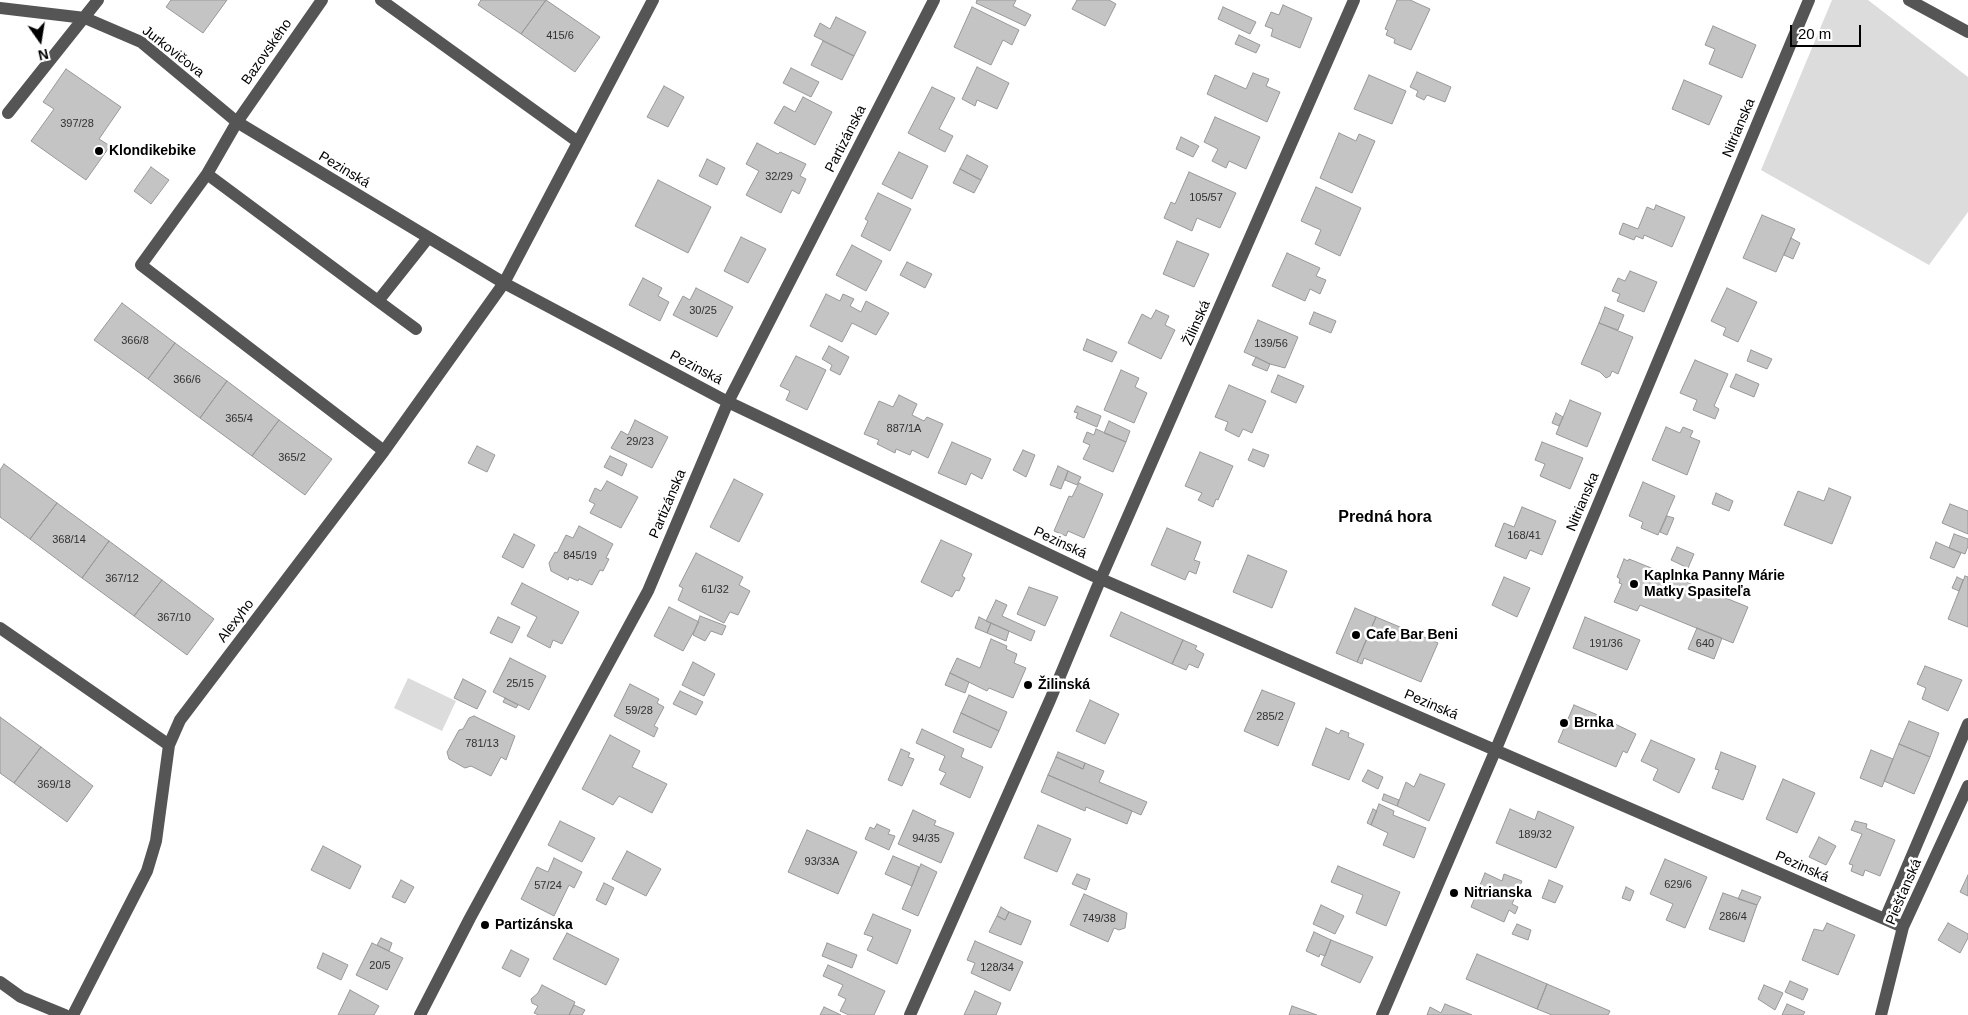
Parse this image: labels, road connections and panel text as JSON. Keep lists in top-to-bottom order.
{
  "streets": {
    "street": [
      "Jurkovičova",
      "Bazovského",
      "Nitrianska",
      "Partizánska",
      "Pezinská",
      "Žilinská",
      "Alexyho",
      "Piešťanská"
    ]
  },
  "crossings": [
    ["Jurkovičova", "Bazovského"],
    ["Jurkovičova", "Pezinská"],
    ["Bazovského", "Pezinská"],
    ["Bazovského", "Alexyho"],
    ["Nitrianska", "Pezinská"],
    ["Partizánska", "Pezinská"],
    ["Pezinská", "Žilinská"],
    ["Pezinská", "Alexyho"],
    ["Pezinská", "Piešťanská"]
  ],
  "districts": ["Predná hora"],
  "places": [
    "Klondikebike",
    "Kaplnka Panny Márie Matky Spasiteľa",
    "Cafe Bar Beni",
    "Žilinská",
    "Brnka",
    "Nitrianska",
    "Partizánska"
  ],
  "house_numbers": [
    "415/6",
    "397/28",
    "32/29",
    "105/57",
    "30/25",
    "366/8",
    "139/56",
    "366/6",
    "365/4",
    "887/1A",
    "29/23",
    "365/2",
    "168/41",
    "368/14",
    "845/19",
    "367/12",
    "61/32",
    "367/10",
    "191/36",
    "640",
    "25/15",
    "59/28",
    "285/2",
    "781/13",
    "369/18",
    "189/32",
    "94/35",
    "93/33A",
    "629/6",
    "57/24",
    "286/4",
    "749/38",
    "20/5",
    "128/34"
  ],
  "scale_bar": "20 m",
  "north": "bottom"
}
